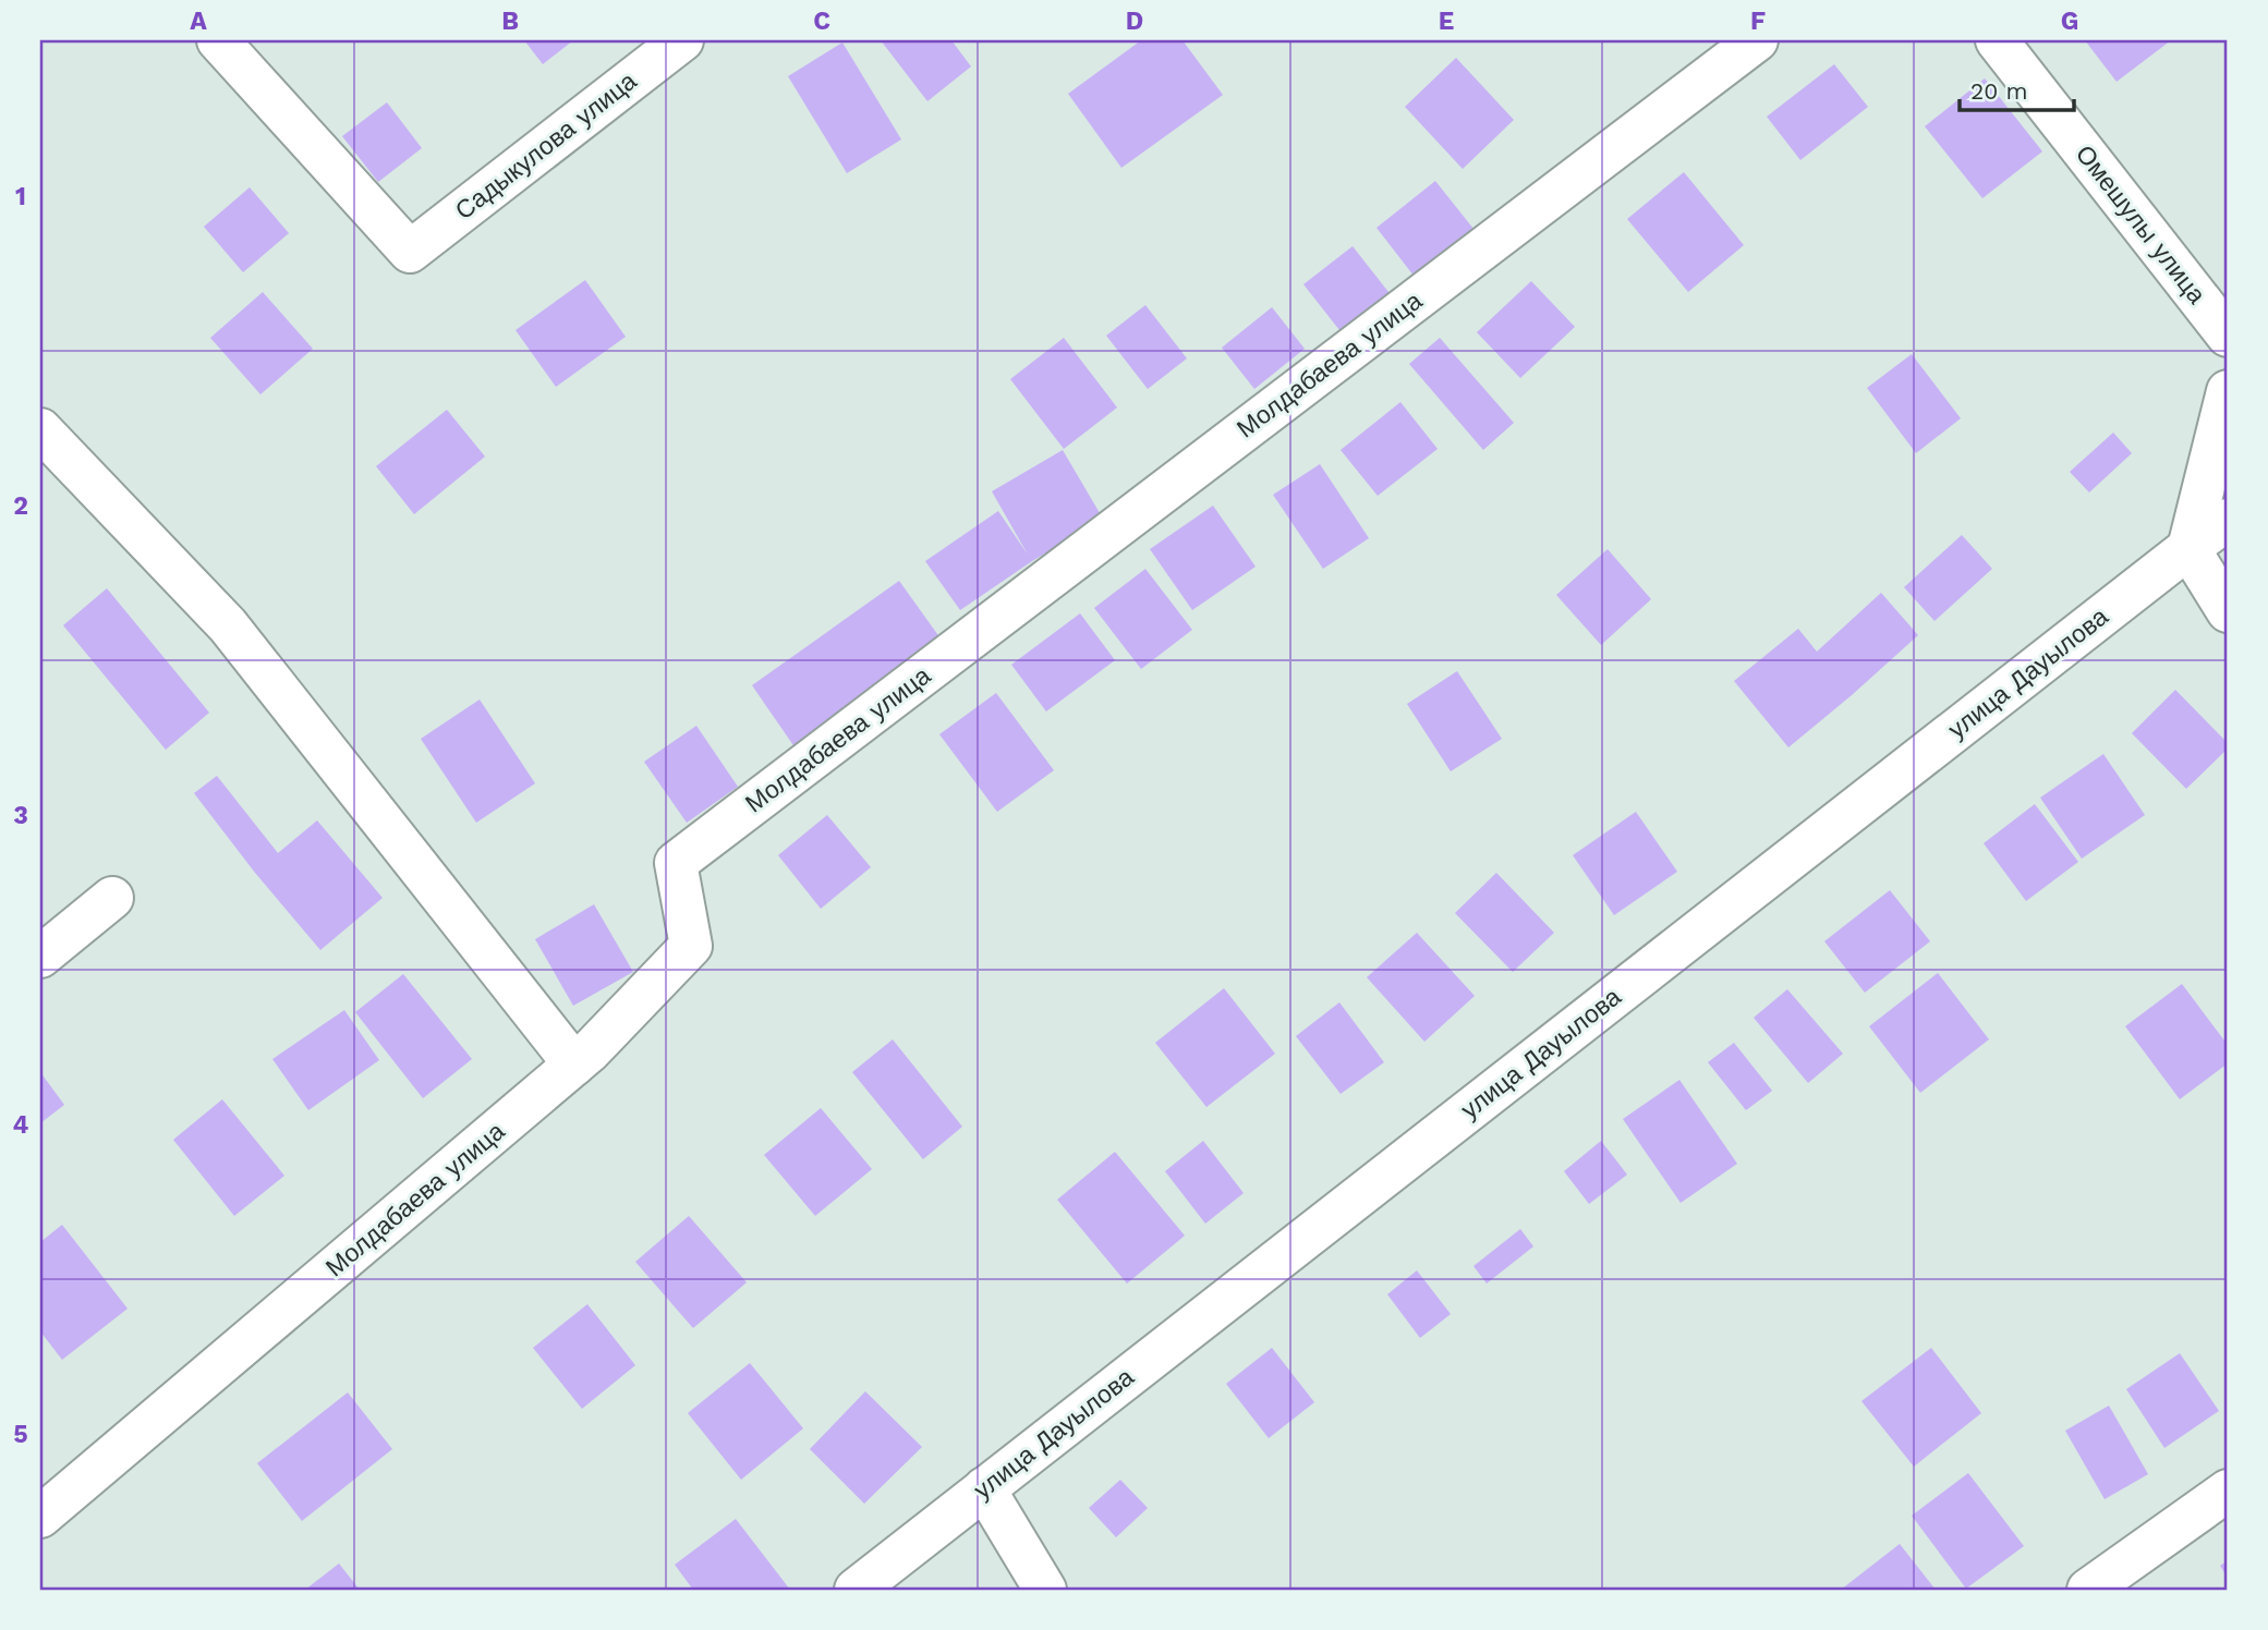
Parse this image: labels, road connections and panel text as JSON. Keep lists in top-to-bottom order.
{
  "streets": {
    "street": [
      "Садыкулова улица",
      "Омешулы улица",
      "Молдабаева улица",
      "улица Дауылова"
    ]
  },
  "scale_bar": "20 m",
  "grid": {
    "columns": [
      "A",
      "B",
      "C",
      "D",
      "E",
      "F",
      "G"
    ],
    "rows": [
      "1",
      "2",
      "3",
      "4",
      "5"
    ]
  }
}
